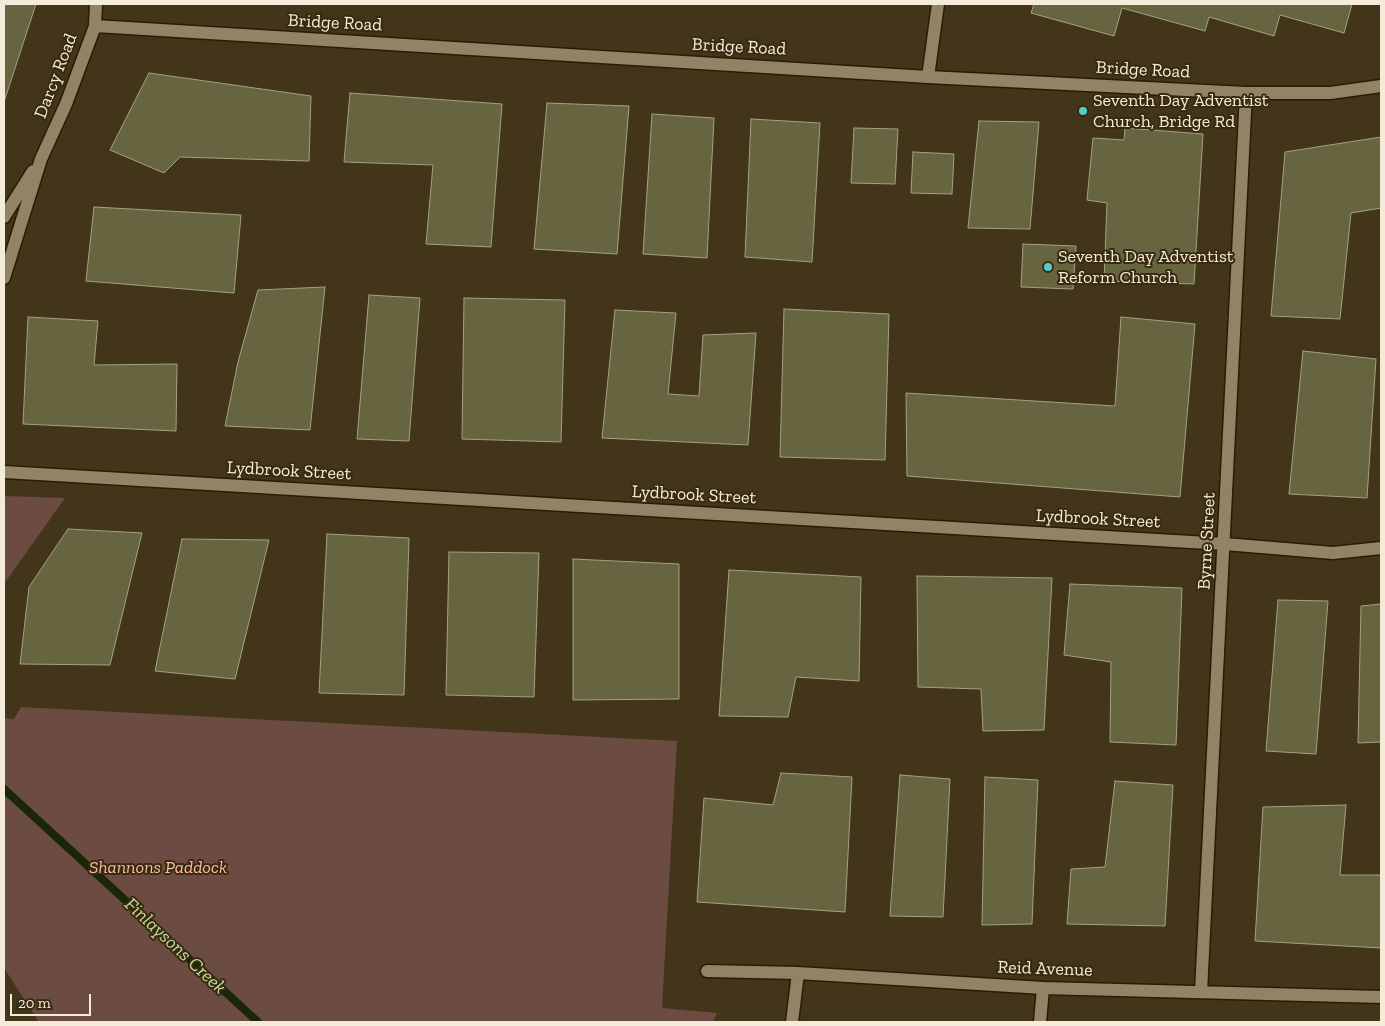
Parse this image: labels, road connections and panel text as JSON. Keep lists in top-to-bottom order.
{
  "streets": {
    "street": [
      "Bridge Road",
      "Darcy Road",
      "Lydbrook Street",
      "Byrne Street",
      "Reid Avenue"
    ]
  },
  "crossings": [
    ["Bridge Road", "Darcy Road"],
    ["Bridge Road", "Byrne Street"],
    ["Lydbrook Street", "Byrne Street"],
    ["Byrne Street", "Reid Avenue"]
  ],
  "water": ["Finlaysons Creek"],
  "parks": ["Shannons Paddock"],
  "places": ["Seventh Day Adventist Church, Bridge Rd", "Seventh Day Adventist Reform Church"],
  "scale_bar": "20 m"
}
